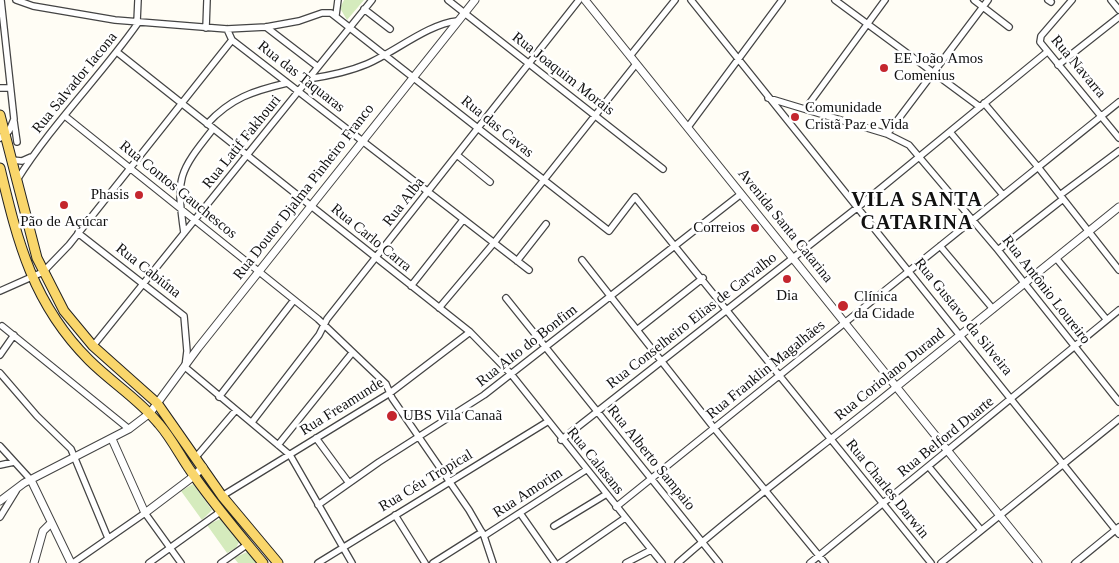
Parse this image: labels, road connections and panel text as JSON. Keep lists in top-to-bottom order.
{
  "streets": {
    "street": [
      "Rua Navarra",
      "Rua Joaquim Morais",
      "Rua das Taquaras",
      "Rua Salvador Iacona",
      "Rua das Cavas",
      "Rua Latif Fakhouri",
      "Rua Contos Gauchescos",
      "Rua Doutor Djalma Pinheiro Franco",
      "Rua Alba",
      "Avenida Santa Catarina",
      "Rua Carlo Carra",
      "Rua Cabiúna",
      "Rua Antônio Loureiro",
      "Rua Gustavo da Silveira",
      "Rua Conselheiro Elias de Carvalho",
      "Rua Alto do Bonfim",
      "Rua Franklin Magalhães",
      "Rua Coriolano Durand",
      "Rua Freamunde",
      "Rua Belford Duarte",
      "Rua Alberto Sampaio",
      "Rua Calasans",
      "Rua Céu Tropical",
      "Rua Charles Darwin",
      "Rua Amorim"
    ]
  },
  "crossings": [
    ["Rua Navarra", "Rua Conselheiro Elias de Carvalho"],
    ["Rua Navarra", "Rua Franklin Magalhães"],
    ["Rua Joaquim Morais", "Rua Doutor Djalma Pinheiro Franco"],
    ["Rua Joaquim Morais", "Rua Alba"],
    ["Rua das Taquaras", "Rua Latif Fakhouri"],
    ["Rua das Taquaras", "Rua Doutor Djalma Pinheiro Franco"],
    ["Rua das Taquaras", "Rua Alba"],
    ["Rua Salvador Iacona", "Rua Contos Gauchescos"],
    ["Rua Salvador Iacona", "Rua Carlo Carra"],
    ["Rua das Cavas", "Rua Latif Fakhouri"],
    ["Rua das Cavas", "Rua Doutor Djalma Pinheiro Franco"],
    ["Rua das Cavas", "Rua Alba"],
    ["Rua das Cavas", "Rua Charles Darwin"],
    ["Rua Latif Fakhouri", "Rua Contos Gauchescos"],
    ["Rua Latif Fakhouri", "Rua Carlo Carra"],
    ["Rua Latif Fakhouri", "Rua Cabiúna"],
    ["Rua Contos Gauchescos", "Rua Doutor Djalma Pinheiro Franco"],
    ["Rua Contos Gauchescos", "Rua Alba"],
    ["Rua Contos Gauchescos", "Rua Alto do Bonfim"],
    ["Rua Contos Gauchescos", "Rua Freamunde"],
    ["Rua Contos Gauchescos", "Rua Céu Tropical"],
    ["Rua Contos Gauchescos", "Rua Amorim"],
    ["Rua Doutor Djalma Pinheiro Franco", "Rua Carlo Carra"],
    ["Rua Doutor Djalma Pinheiro Franco", "Rua Cabiúna"],
    ["Rua Alba", "Rua Carlo Carra"],
    ["Avenida Santa Catarina", "Rua Conselheiro Elias de Carvalho"],
    ["Avenida Santa Catarina", "Rua Alto do Bonfim"],
    ["Avenida Santa Catarina", "Rua Franklin Magalhães"],
    ["Avenida Santa Catarina", "Rua Coriolano Durand"],
    ["Avenida Santa Catarina", "Rua Belford Duarte"],
    ["Rua Carlo Carra", "Rua Alto do Bonfim"],
    ["Rua Carlo Carra", "Rua Freamunde"],
    ["Rua Carlo Carra", "Rua Calasans"],
    ["Rua Antônio Loureiro", "Rua Gustavo da Silveira"],
    ["Rua Antônio Loureiro", "Rua Conselheiro Elias de Carvalho"],
    ["Rua Antônio Loureiro", "Rua Franklin Magalhães"],
    ["Rua Antônio Loureiro", "Rua Coriolano Durand"],
    ["Rua Antônio Loureiro", "Rua Belford Duarte"],
    ["Rua Gustavo da Silveira", "Rua Conselheiro Elias de Carvalho"],
    ["Rua Gustavo da Silveira", "Rua Franklin Magalhães"],
    ["Rua Gustavo da Silveira", "Rua Coriolano Durand"],
    ["Rua Gustavo da Silveira", "Rua Belford Duarte"],
    ["Rua Conselheiro Elias de Carvalho", "Rua Alberto Sampaio"],
    ["Rua Conselheiro Elias de Carvalho", "Rua Calasans"],
    ["Rua Conselheiro Elias de Carvalho", "Rua Charles Darwin"],
    ["Rua Alto do Bonfim", "Rua Alberto Sampaio"],
    ["Rua Alto do Bonfim", "Rua Calasans"],
    ["Rua Alto do Bonfim", "Rua Charles Darwin"],
    ["Rua Franklin Magalhães", "Rua Alberto Sampaio"],
    ["Rua Franklin Magalhães", "Rua Calasans"],
    ["Rua Franklin Magalhães", "Rua Charles Darwin"],
    ["Rua Coriolano Durand", "Rua Alberto Sampaio"],
    ["Rua Coriolano Durand", "Rua Charles Darwin"],
    ["Rua Belford Duarte", "Rua Charles Darwin"],
    ["Rua Calasans", "Rua Céu Tropical"],
    ["Rua Calasans", "Rua Amorim"]
  ],
  "districts": ["VILA SANTA CATARINA"],
  "places": [
    "EE João Amos Comenius",
    "Comunidade Cristã Paz e Vida",
    "Phasis",
    "Pão de Açúcar",
    "Correios",
    "Dia",
    "Clínica da Cidade",
    "UBS Vila Canaã"
  ]
}
